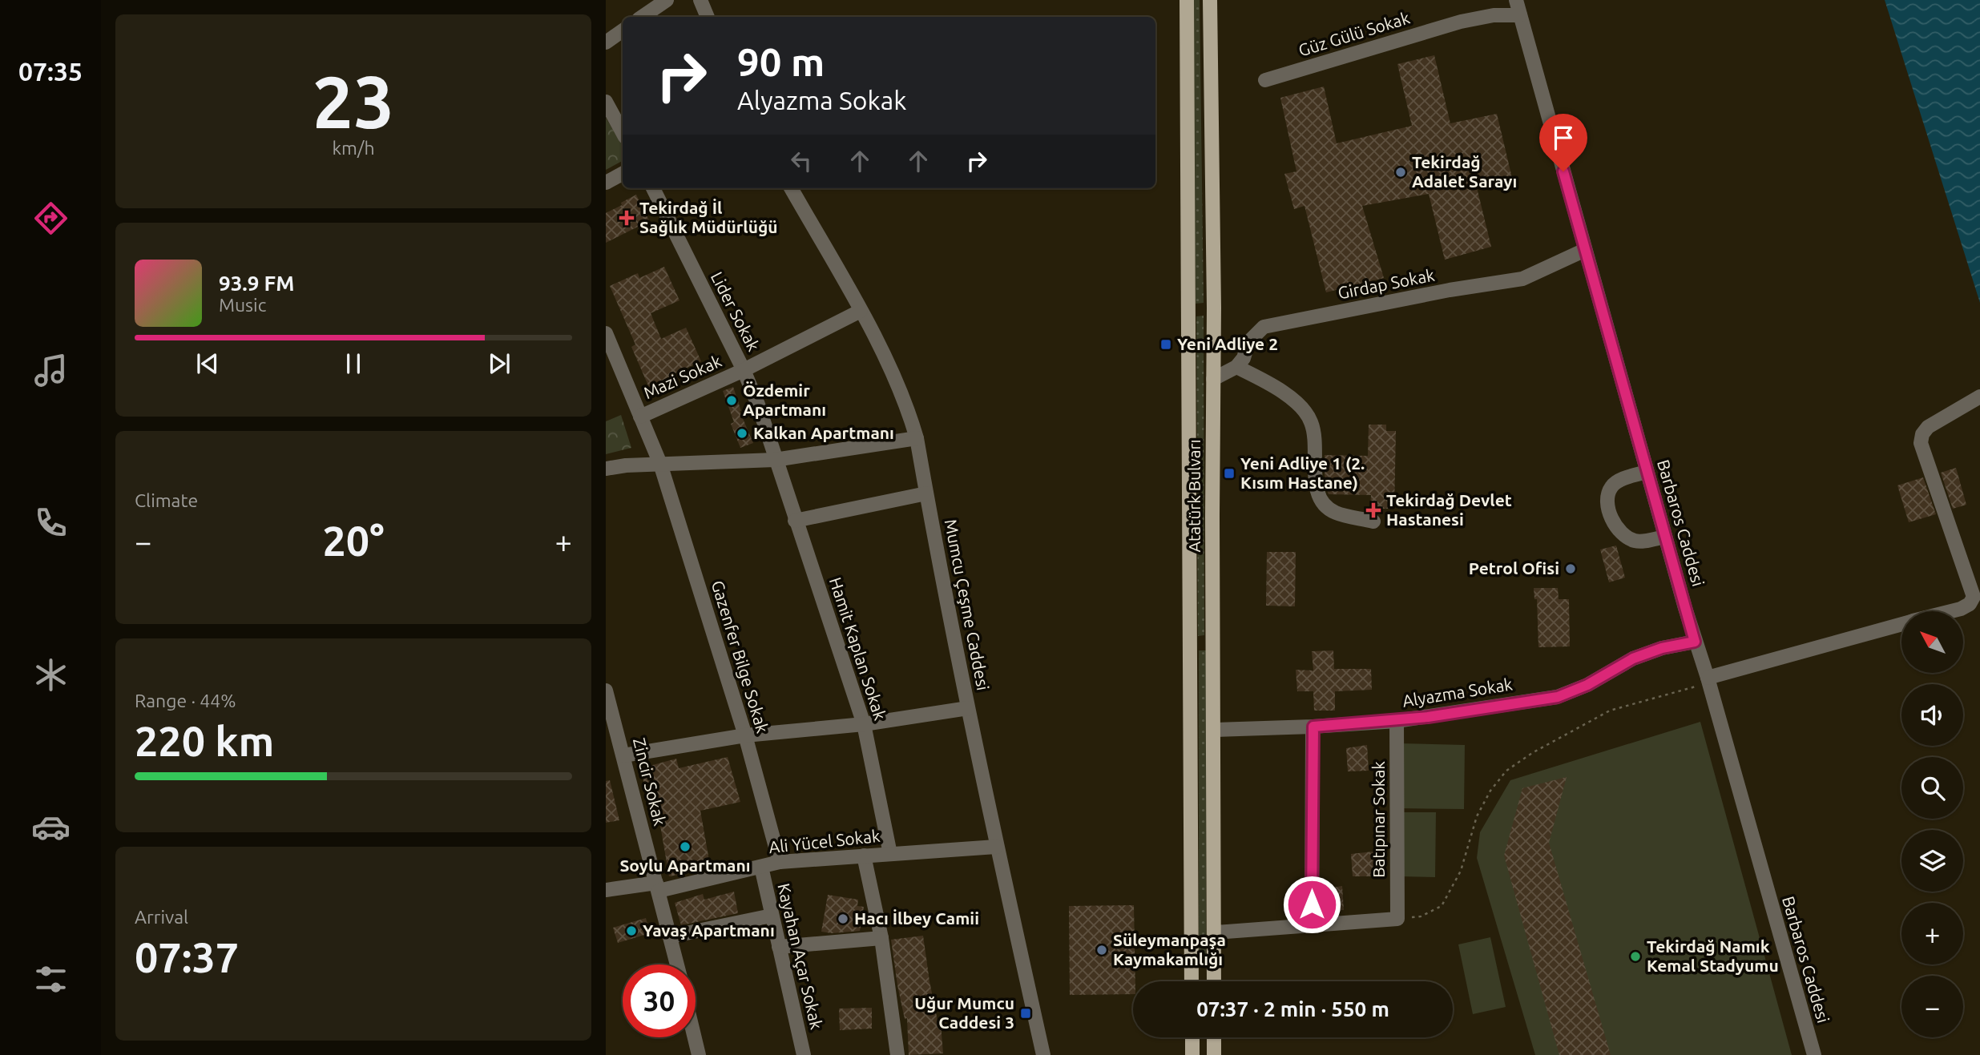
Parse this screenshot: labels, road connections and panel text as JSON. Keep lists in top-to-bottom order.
{
  "streets": {
    "main road": ["Atatürk Bulvarı"],
    "street": [
      "Güz Gülü Sokak",
      "Girdap Sokak",
      "Lider Sokak",
      "Mazi Sokak",
      "Barbaros Caddesi",
      "Mumcu Çeşme Caddesi",
      "Hamit Kaplan Sokak",
      "Gazenfer Bilge Sokak",
      "Alyazma Sokak",
      "Zincir Sokak",
      "Batıpınar Sokak",
      "Ali Yücel Sokak",
      "Kayahan Açar Sokak"
    ]
  },
  "crossings": [
    ["Güz Gülü Sokak", "Barbaros Caddesi"],
    ["Girdap Sokak", "Barbaros Caddesi"],
    ["Lider Sokak", "Mazi Sokak"],
    ["Lider Sokak", "Hamit Kaplan Sokak"],
    ["Mazi Sokak", "Mumcu Çeşme Caddesi"],
    ["Mazi Sokak", "Gazenfer Bilge Sokak"],
    ["Atatürk Bulvarı", "Alyazma Sokak"],
    ["Barbaros Caddesi", "Alyazma Sokak"],
    ["Mumcu Çeşme Caddesi", "Ali Yücel Sokak"],
    ["Hamit Kaplan Sokak", "Ali Yücel Sokak"],
    ["Gazenfer Bilge Sokak", "Ali Yücel Sokak"],
    ["Alyazma Sokak", "Batıpınar Sokak"],
    ["Zincir Sokak", "Ali Yücel Sokak"],
    ["Ali Yücel Sokak", "Kayahan Açar Sokak"]
  ],
  "places": {
    "other": [
      "Tekirdağ Adalet Sarayı",
      "Özdemir Apartmanı",
      "Kalkan Apartmanı",
      "Petrol Ofisi",
      "Soylu Apartmanı",
      "Hacı İlbey Camii",
      "Yavaş Apartmanı",
      "Süleymanpaşa Kaymakamlığı",
      "Tekirdağ Namık Kemal Stadyumu"
    ],
    "health": ["Tekirdağ İl Sağlık Müdürlüğü", "Tekirdağ Devlet Hastanesi"],
    "transit": ["Yeni Adliye 2", "Yeni Adliye 1 (2. Kısım Hastane)", "Uğur Mumcu Caddesi 3"]
  },
  "north": "top left",
  "page": {
    "tabs": "07:35",
    "tile": [
      ["23", "km/h"],
      "Climate",
      ["Range · 44%", "220 km"],
      ["Arrival", "07:37"]
    ],
    "turn": ["90 m", "Alyazma Sokak"],
    "song": ["93.9 FM", "Music"],
    "heat": ["−", "20°", "+"],
    "map_buttons": ["+", "−"],
    "limit": "30",
    "trip": "07:37 · 2 min · 550 m"
  }
}
